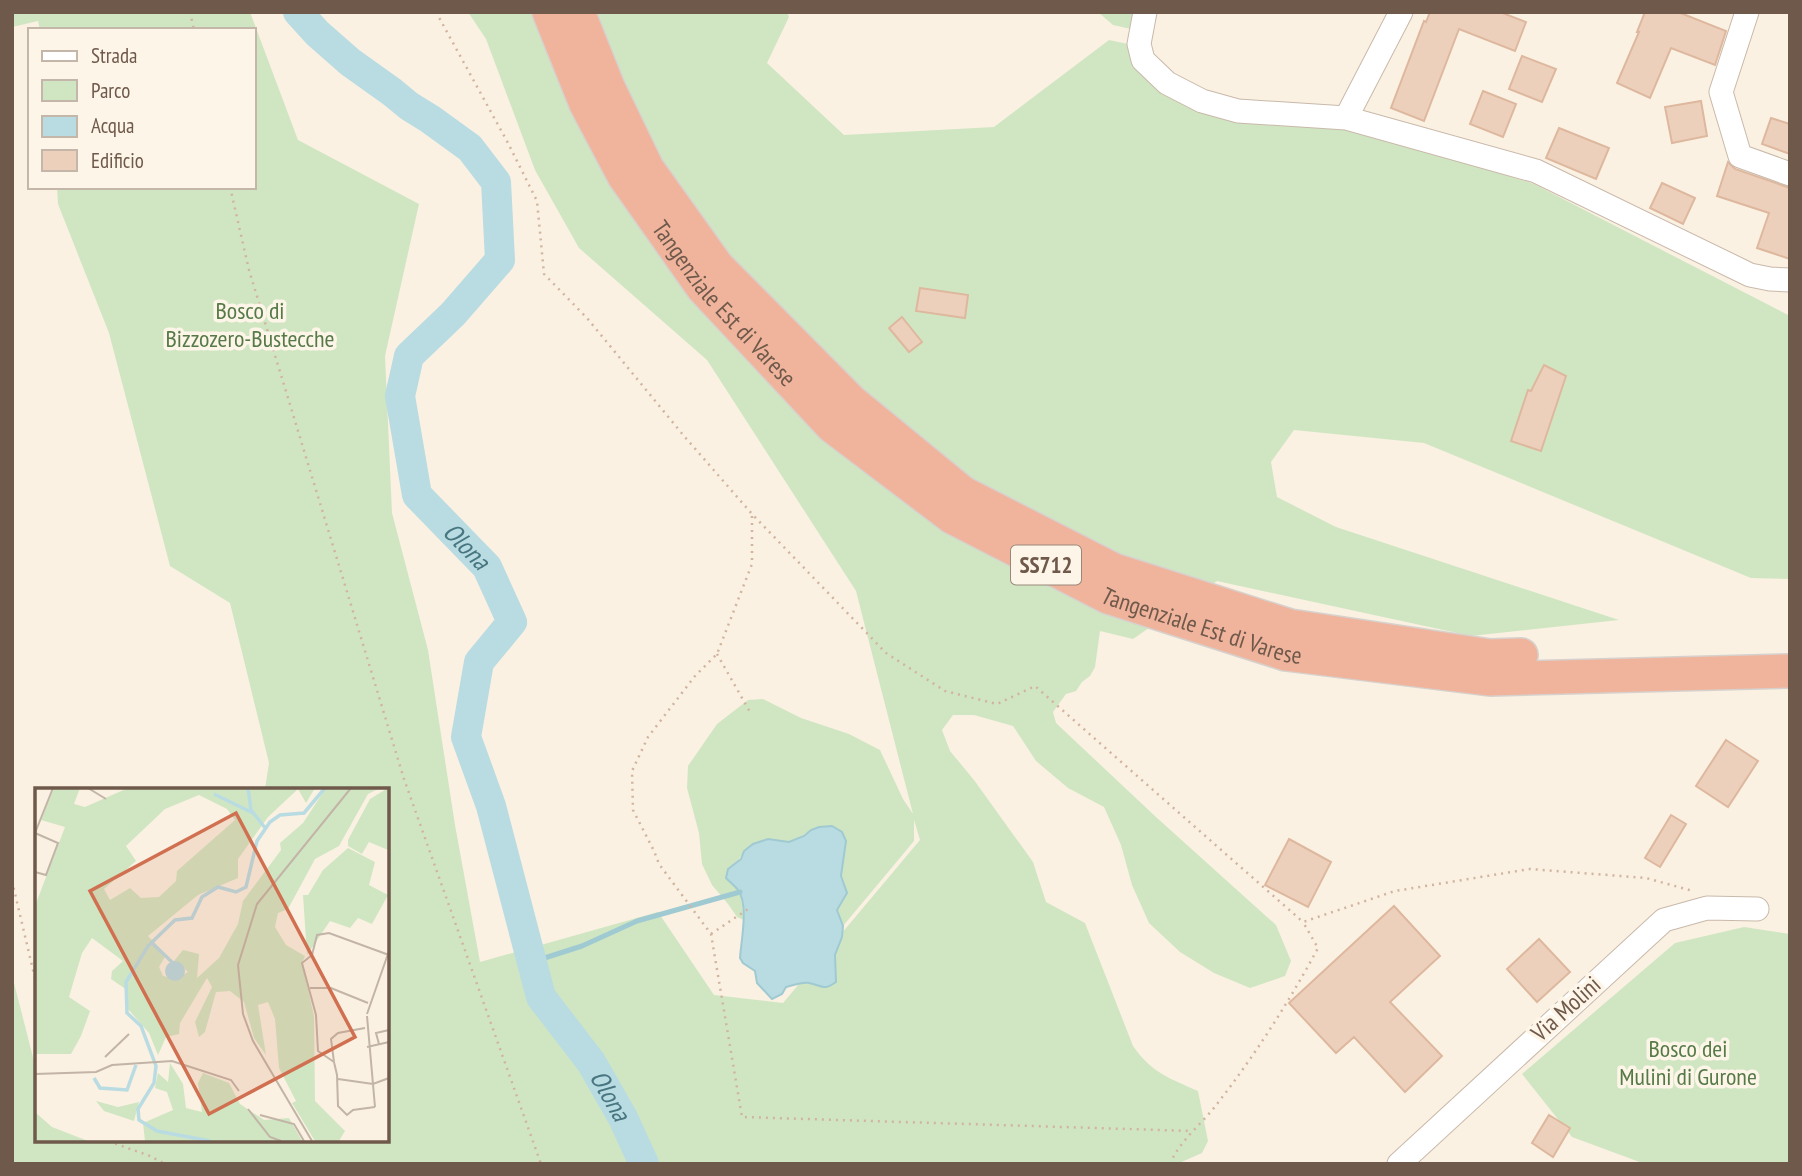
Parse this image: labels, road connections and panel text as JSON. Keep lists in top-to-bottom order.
{
  "streets": {
    "highway": ["Tangenziale Est di Varese", "SS712"],
    "street": ["Via Molini"]
  },
  "water": ["Olona"],
  "parks": ["Bosco di Bizzozero-Bustecche", "Bosco dei Mulini di Gurone"],
  "legend": [
    "Strada",
    "Parco",
    "Acqua",
    "Edificio"
  ]
}
